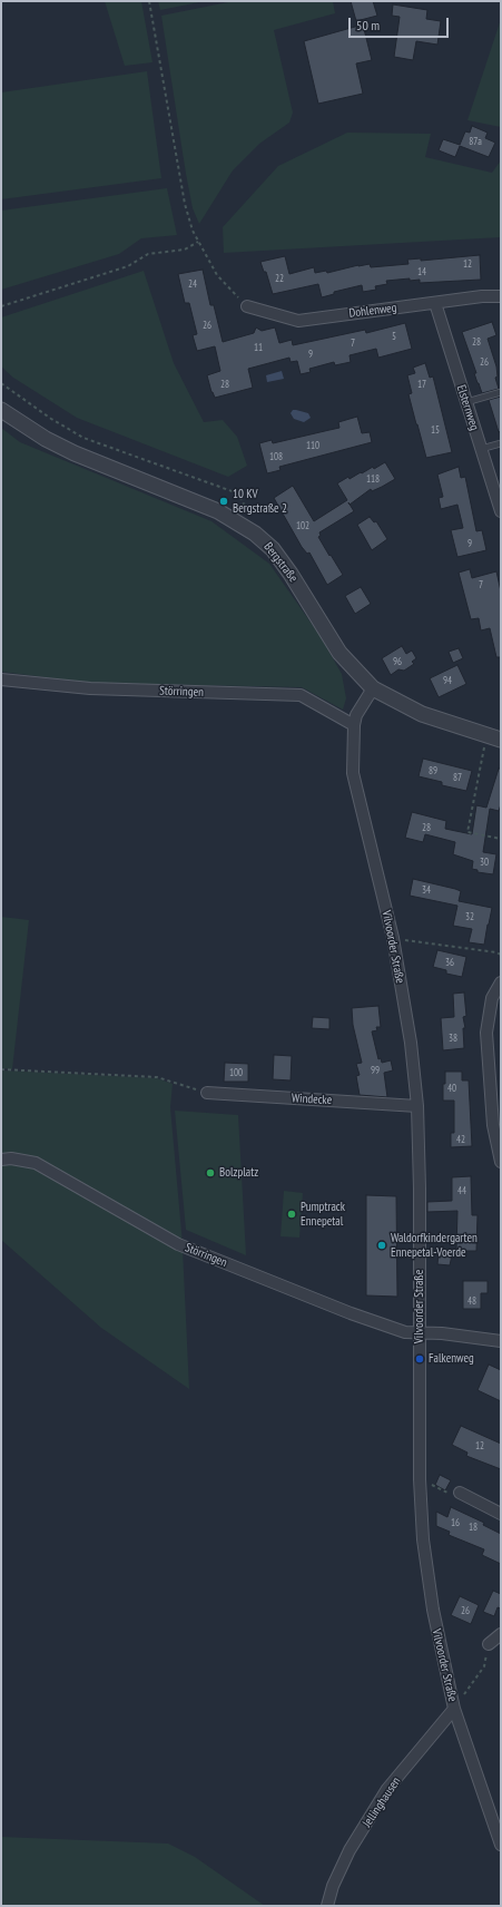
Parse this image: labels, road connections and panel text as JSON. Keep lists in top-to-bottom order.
{
  "streets": {
    "street": [
      "Dohlenweg",
      "Elsternweg",
      "Bergstraße",
      "Störringen",
      "Vilvoorder Straße",
      "Windecke",
      "Jellinghausen"
    ]
  },
  "crossings": [
    ["Dohlenweg", "Elsternweg"],
    ["Bergstraße", "Vilvoorder Straße"],
    ["Störringen", "Vilvoorder Straße"],
    ["Vilvoorder Straße", "Windecke"],
    ["Vilvoorder Straße", "Jellinghausen"]
  ],
  "places": [
    "10 KV Bergstraße 2",
    "Bolzplatz",
    "Pumptrack Ennepetal",
    "Waldorfkindergarten Ennepetal-Voerde",
    "Falkenweg"
  ],
  "house_numbers": [
    "87a",
    "12",
    "14",
    "22",
    "24",
    "26",
    "5",
    "28",
    "7",
    "11",
    "9",
    "26",
    "28",
    "17",
    "15",
    "110",
    "108",
    "118",
    "102",
    "9",
    "7",
    "96",
    "94",
    "89",
    "87",
    "28",
    "30",
    "34",
    "32",
    "36",
    "38",
    "99",
    "100",
    "40",
    "42",
    "44",
    "48",
    "12",
    "16",
    "18",
    "26"
  ],
  "scale_bar": "50 m"
}
